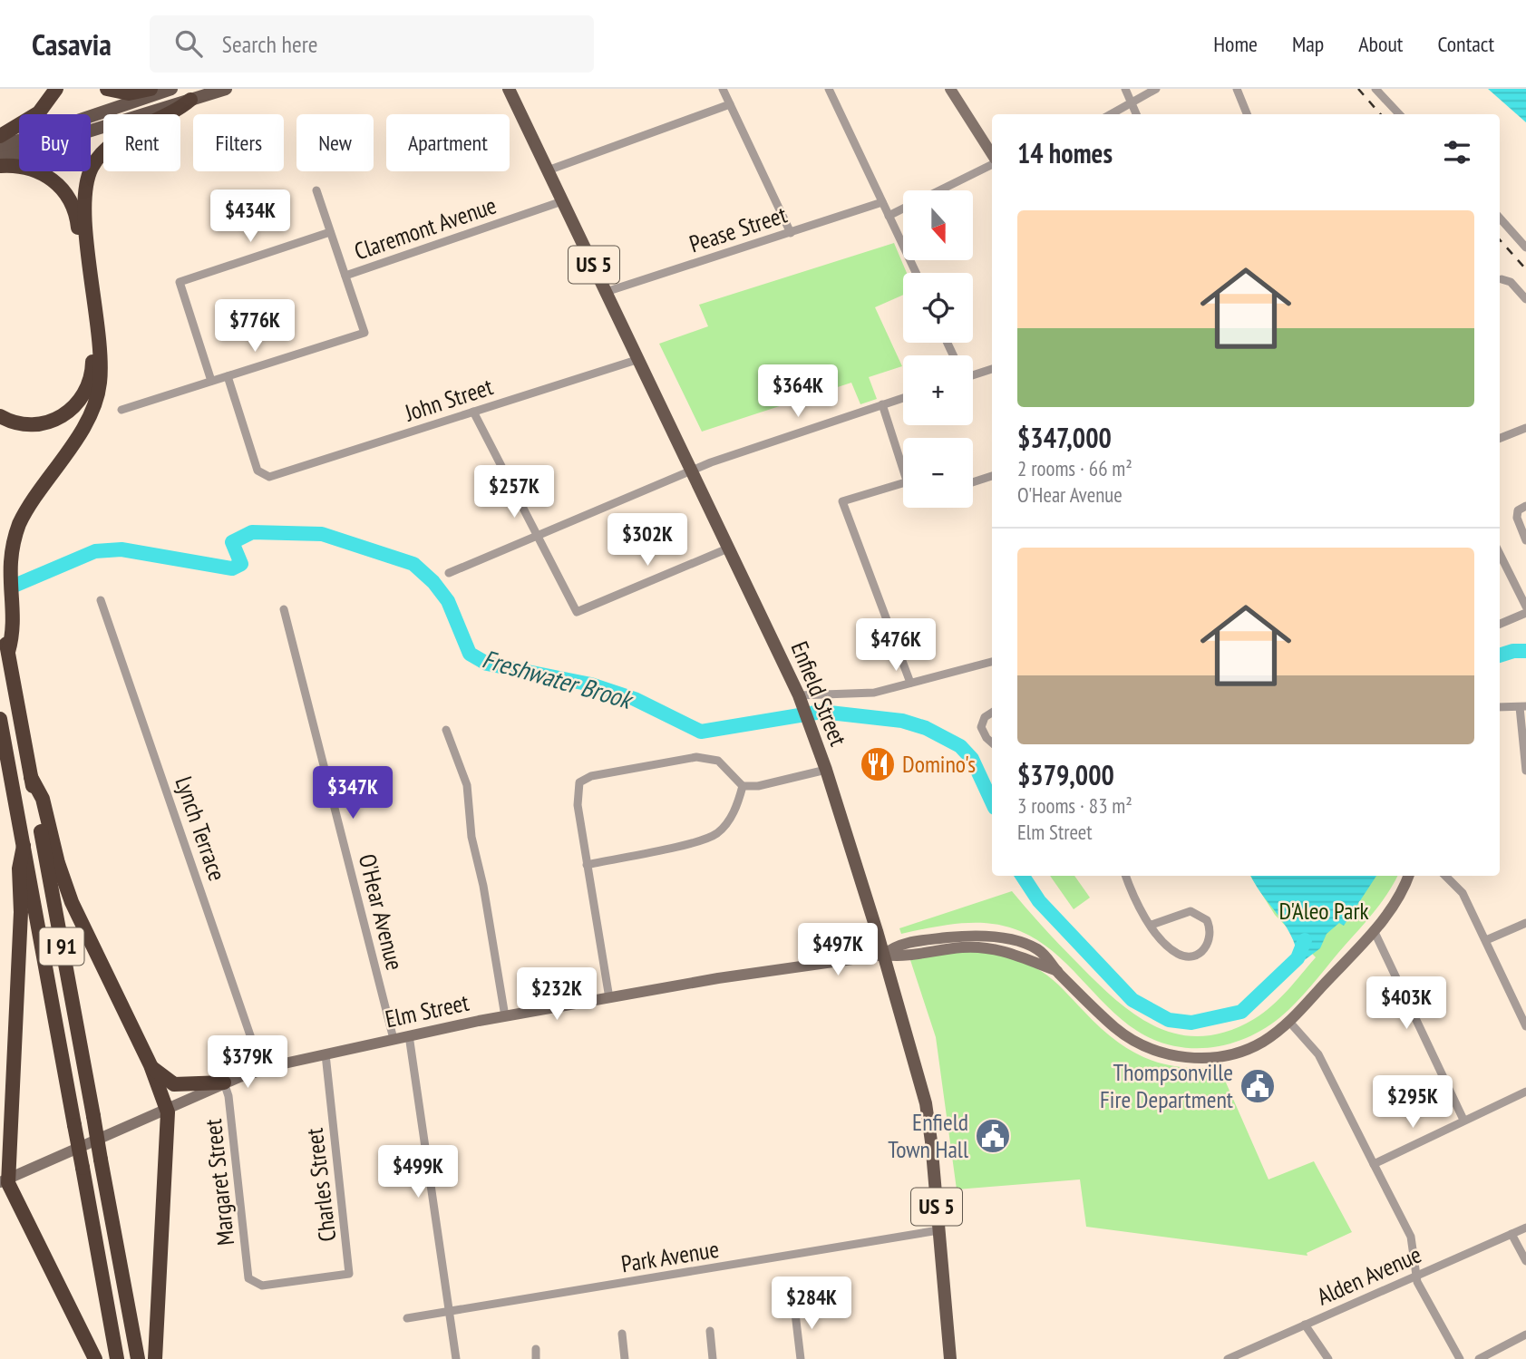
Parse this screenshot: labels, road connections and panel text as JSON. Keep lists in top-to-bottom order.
{
  "streets": {
    "highway": ["I 91"],
    "main road": ["US 5", "Enfield Street", "Elm Street"],
    "street": [
      "Claremont Avenue",
      "Pease Street",
      "John Street",
      "Lynch Terrace",
      "O'Hear Avenue",
      "Margaret Street",
      "Charles Street",
      "Park Avenue",
      "Alden Avenue"
    ]
  },
  "crossings": [
    ["Claremont Avenue", "John Street"],
    ["Claremont Avenue", "Enfield Street"],
    ["Pease Street", "Enfield Street"],
    ["John Street", "Enfield Street"],
    ["Enfield Street", "Elm Street"],
    ["Enfield Street", "Park Avenue"],
    ["Lynch Terrace", "Elm Street"],
    ["O'Hear Avenue", "Elm Street"],
    ["Elm Street", "Margaret Street"],
    ["Elm Street", "Charles Street"],
    ["Margaret Street", "Charles Street"]
  ],
  "water": ["Freshwater Brook"],
  "parks": ["D'Aleo Park"],
  "places": {
    "restaurant": ["Domino's"],
    "public building": ["Thompsonville Fire Department", "Enfield Town Hall"]
  },
  "north": "bottom",
  "page": {
    "header": "Casavia",
    "search": "Search here",
    "nav": [
      "Home",
      "Map",
      "About",
      "Contact"
    ],
    "chip": [
      "Buy",
      "Rent",
      "Filters",
      "New",
      "Apartment"
    ],
    "heading": "14 homes",
    "price": [
      "$434K",
      "$776K",
      "$364K",
      "$257K",
      "$302K",
      "$476K",
      "$347K",
      "$497K",
      "$232K",
      "$403K",
      "$379K",
      "$295K",
      "$499K",
      "$284K"
    ],
    "map_buttons": ["+", "−"],
    "list": [
      {
        "name": "$347,000",
        "note": "2 rooms · 66 m² · O'Hear Avenue"
      },
      {
        "name": "$379,000",
        "note": "3 rooms · 83 m² · Elm Street"
      }
    ]
  }
}
